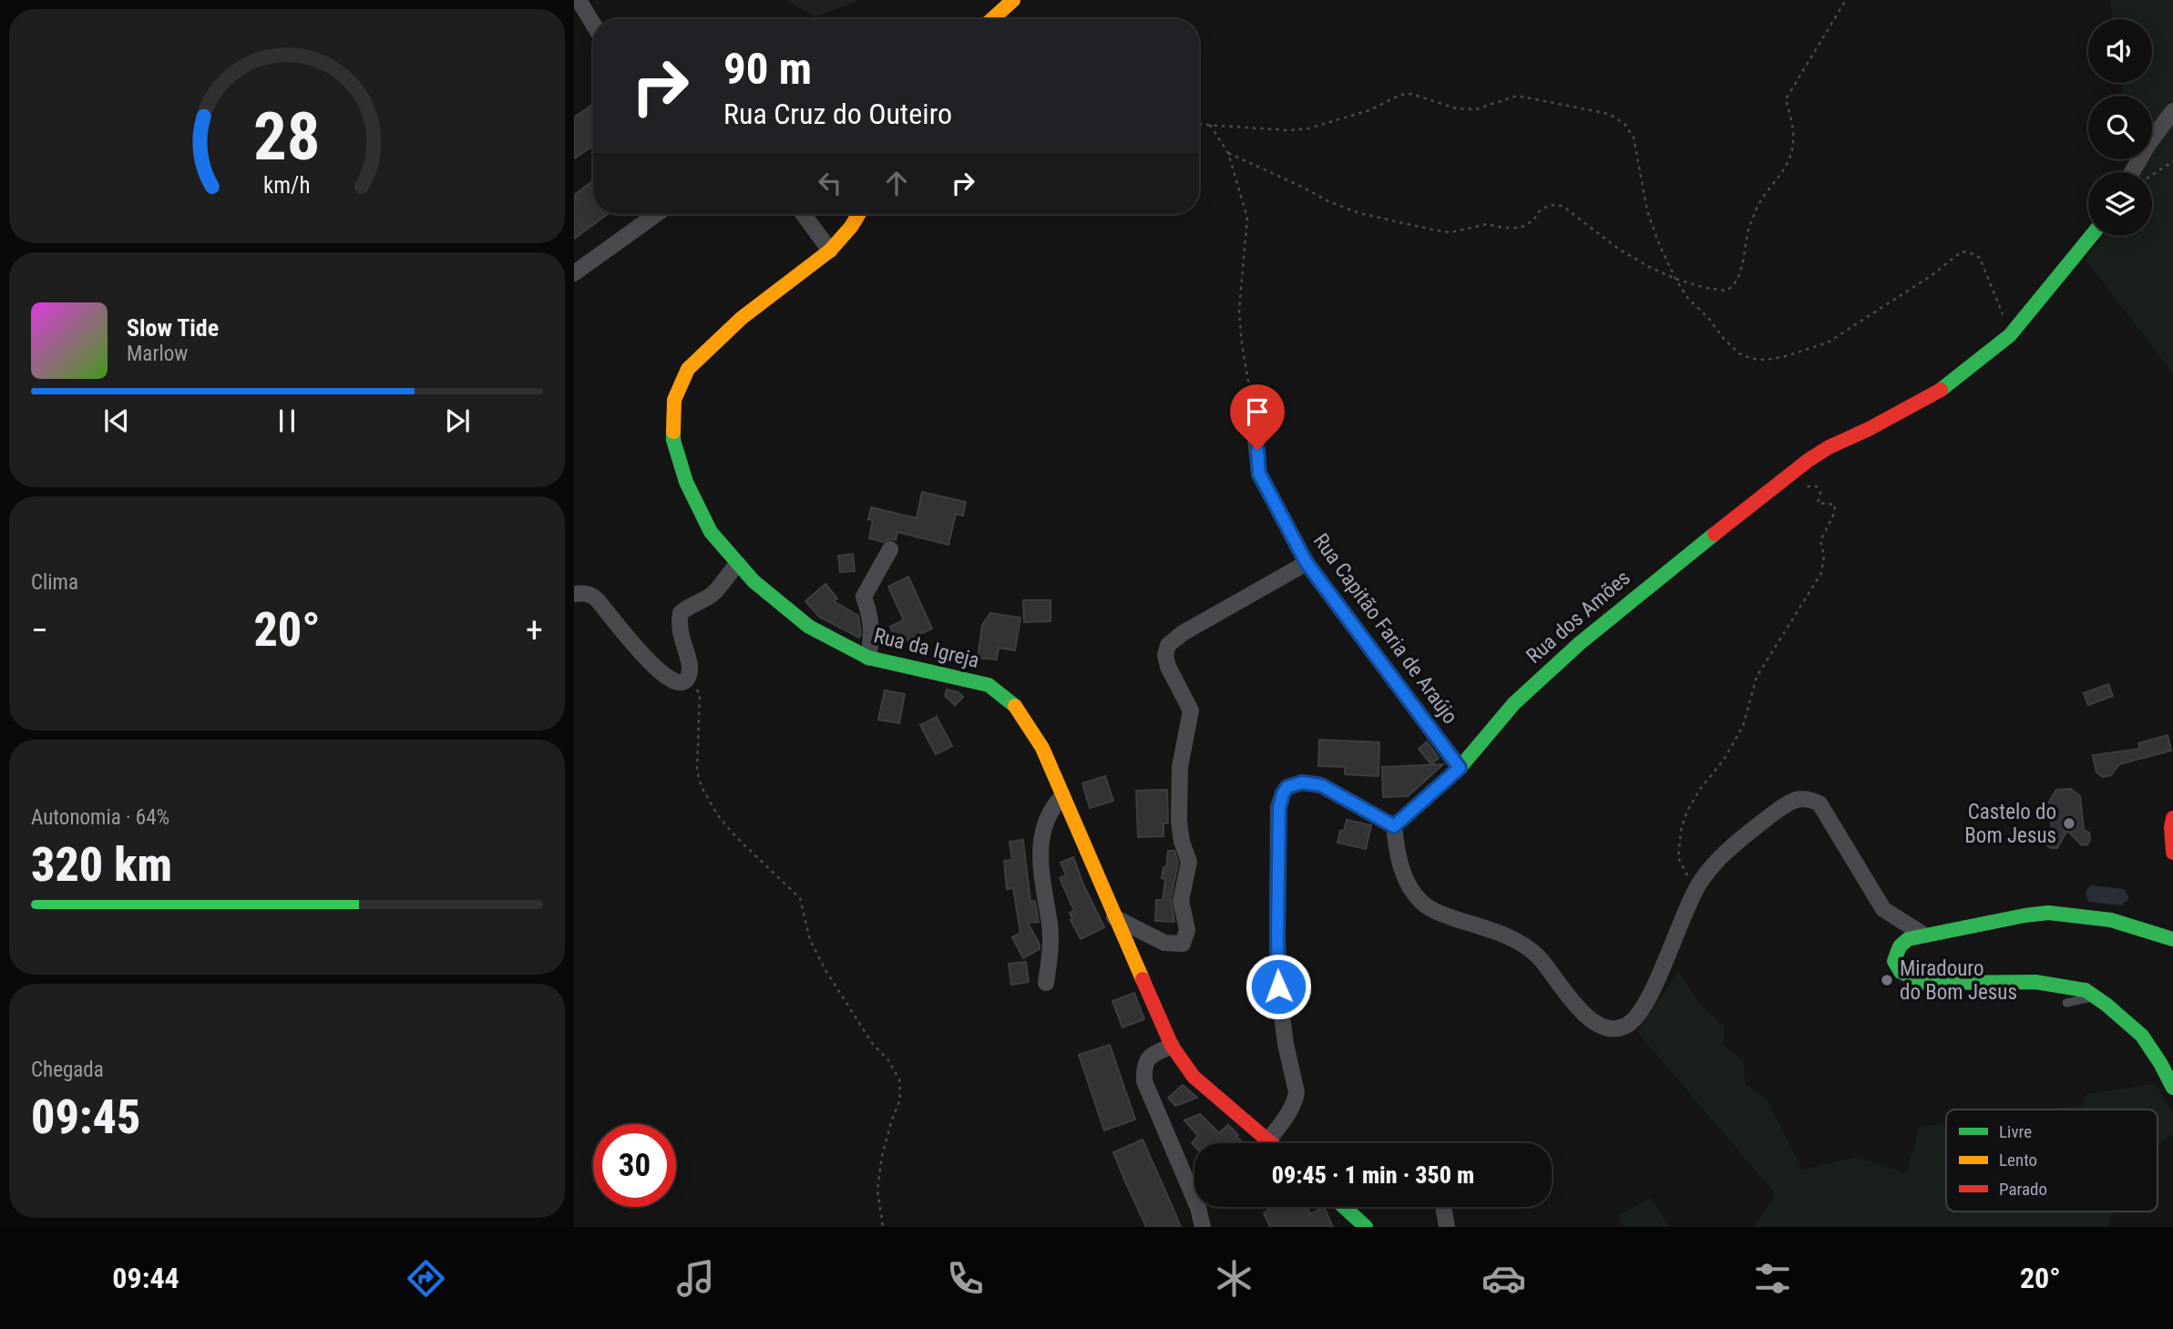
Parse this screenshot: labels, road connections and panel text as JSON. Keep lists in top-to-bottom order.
{
  "streets": {
    "street": ["Rua dos Amões", "Rua Capitão Faria de Araújo", "Rua da Igreja"]
  },
  "crossings": [
    ["Rua dos Amões", "Rua Capitão Faria de Araújo"]
  ],
  "places": ["Castelo do Bom Jesus", "Miradouro do Bom Jesus"],
  "legend": ["Livre", "Lento", "Parado"],
  "page": {
    "turn": ["90 m", "Rua Cruz do Outeiro"],
    "song": ["Slow Tide", "Marlow"],
    "tile": [
      "Clima",
      ["Autonomia · 64%", "320 km"],
      ["Chegada", "09:45"]
    ],
    "heat": ["−", "20°", "+"],
    "limit": "30",
    "trip": "09:45 · 1 min · 350 m",
    "tabs": ["09:44", "20°"],
    "gauge": ["28", "km/h"]
  }
}
